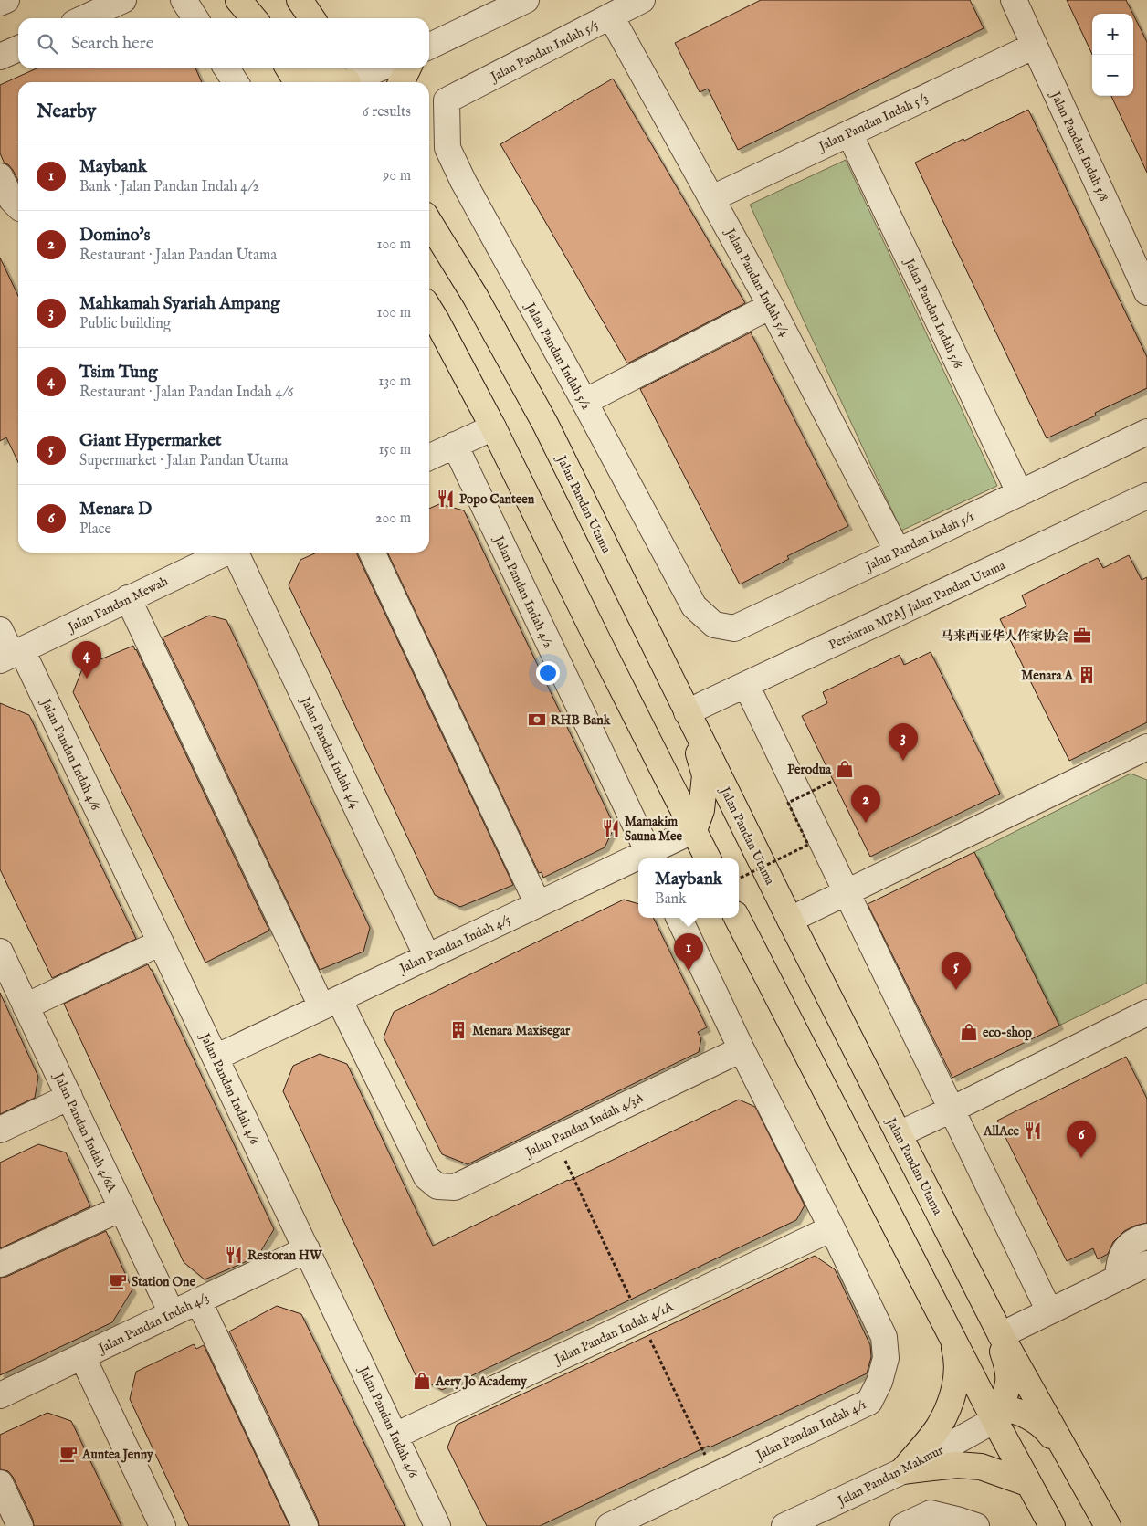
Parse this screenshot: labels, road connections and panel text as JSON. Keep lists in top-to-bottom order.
{
  "streets": {
    "main road": ["Jalan Pandan Utama"],
    "street": [
      "Jalan Pandan Indah 5/5",
      "Jalan Pandan Indah 5/3",
      "Jalan Pandan Indah 5/8",
      "Jalan Pandan Indah 5/4",
      "Jalan Pandan Indah 5/6",
      "Jalan Pandan Indah 5/2",
      "Jalan Pandan Indah 5/1",
      "Jalan Pandan Indah 4/2",
      "Jalan Pandan Mewah",
      "Persiaran MPAJ Jalan Pandan Utama",
      "Jalan Pandan Indah 4/4",
      "Jalan Pandan Indah 4/6",
      "Jalan Pandan Indah 4/5",
      "Jalan Pandan Indah 4/3A",
      "Jalan Pandan Indah 4/6A",
      "Jalan Pandan Indah 4/3",
      "Jalan Pandan Indah 4/1A",
      "Jalan Pandan Indah 4/1",
      "Jalan Pandan Makmur"
    ]
  },
  "crossings": [
    ["Jalan Pandan Indah 5/5", "Jalan Pandan Indah 5/4"],
    ["Jalan Pandan Indah 5/5", "Jalan Pandan Indah 5/2"],
    ["Jalan Pandan Indah 5/3", "Jalan Pandan Indah 5/8"],
    ["Jalan Pandan Indah 5/3", "Jalan Pandan Indah 5/4"],
    ["Jalan Pandan Indah 5/3", "Jalan Pandan Indah 5/6"],
    ["Jalan Pandan Indah 5/4", "Jalan Pandan Indah 5/1"],
    ["Jalan Pandan Indah 5/6", "Jalan Pandan Indah 5/1"],
    ["Jalan Pandan Indah 5/2", "Jalan Pandan Indah 5/1"],
    ["Jalan Pandan Utama", "Persiaran MPAJ Jalan Pandan Utama"],
    ["Jalan Pandan Indah 4/2", "Jalan Pandan Indah 4/5"],
    ["Jalan Pandan Mewah", "Jalan Pandan Indah 4/6"],
    ["Jalan Pandan Mewah", "Jalan Pandan Indah 4/3A"],
    ["Jalan Pandan Indah 4/4", "Jalan Pandan Indah 4/5"],
    ["Jalan Pandan Indah 4/6", "Jalan Pandan Indah 4/5"],
    ["Jalan Pandan Indah 4/6", "Jalan Pandan Indah 4/3"],
    ["Jalan Pandan Indah 4/6", "Jalan Pandan Indah 4/1A"],
    ["Jalan Pandan Indah 4/5", "Jalan Pandan Indah 4/3A"],
    ["Jalan Pandan Indah 4/6A", "Jalan Pandan Indah 4/3"],
    ["Jalan Pandan Indah 4/1A", "Jalan Pandan Indah 4/1"]
  ],
  "places": {
    "restaurant": [
      "Popo Canteen",
      "Mamakim Sauna Mee",
      "AllAce",
      "Restoran HW"
    ],
    "office": ["马来西亚华人作家协会"],
    "building": ["Menara A", "Menara Maxisegar"],
    "bank": ["RHB Bank"],
    "shop": ["Perodua", "eco-shop", "Aery Jo Academy"],
    "cafe": ["Station One", "Auntea Jenny"]
  },
  "page": {
    "map_buttons": ["+", "−"],
    "search": "Search here",
    "heading": ["Nearby", "6 results"],
    "list": [
      {
        "mark": "1",
        "name": "Maybank",
        "note": "Bank · Jalan Pandan Indah 4/2",
        "value": "90 m"
      },
      {
        "mark": "2",
        "name": "Domino's",
        "note": "Restaurant · Jalan Pandan Utama",
        "value": "100 m"
      },
      {
        "mark": "3",
        "name": "Mahkamah Syariah Ampang",
        "note": "Public building",
        "value": "100 m"
      },
      {
        "mark": "4",
        "name": "Tsim Tung",
        "note": "Restaurant · Jalan Pandan Indah 4/6",
        "value": "130 m"
      },
      {
        "mark": "5",
        "name": "Giant Hypermarket",
        "note": "Supermarket · Jalan Pandan Utama",
        "value": "150 m"
      },
      {
        "mark": "6",
        "name": "Menara D",
        "note": "Place",
        "value": "200 m"
      }
    ],
    "pins": [
      "4",
      "3",
      "2",
      "1",
      "5",
      "6"
    ],
    "popup": ["Maybank", "Bank"]
  }
}
